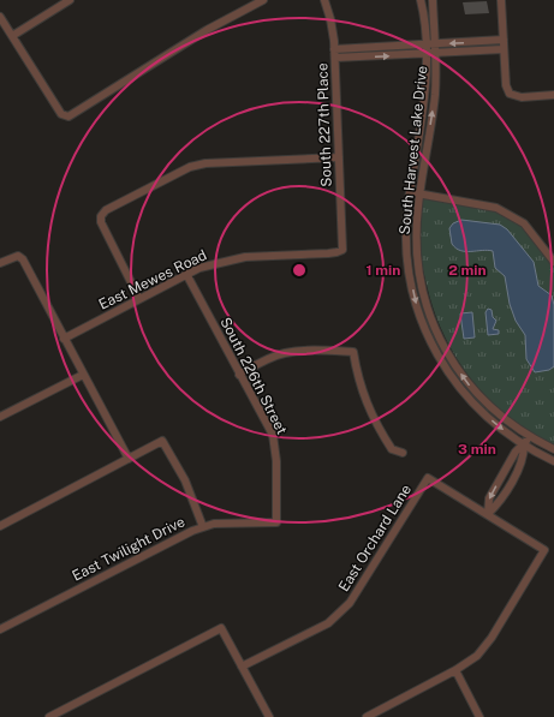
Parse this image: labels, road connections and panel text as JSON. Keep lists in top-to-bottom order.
{
  "streets": {
    "street": [
      "South 227th Place",
      "South Harvest Lake Drive",
      "East Mewes Road",
      "South 226th Street",
      "East Orchard Lane",
      "East Twilight Drive"
    ]
  },
  "crossings": [
    ["South 227th Place", "East Mewes Road"],
    ["East Mewes Road", "South 226th Street"],
    ["South 226th Street", "East Twilight Drive"]
  ],
  "rings": ["1 min", "2 min", "3 min"]
}
